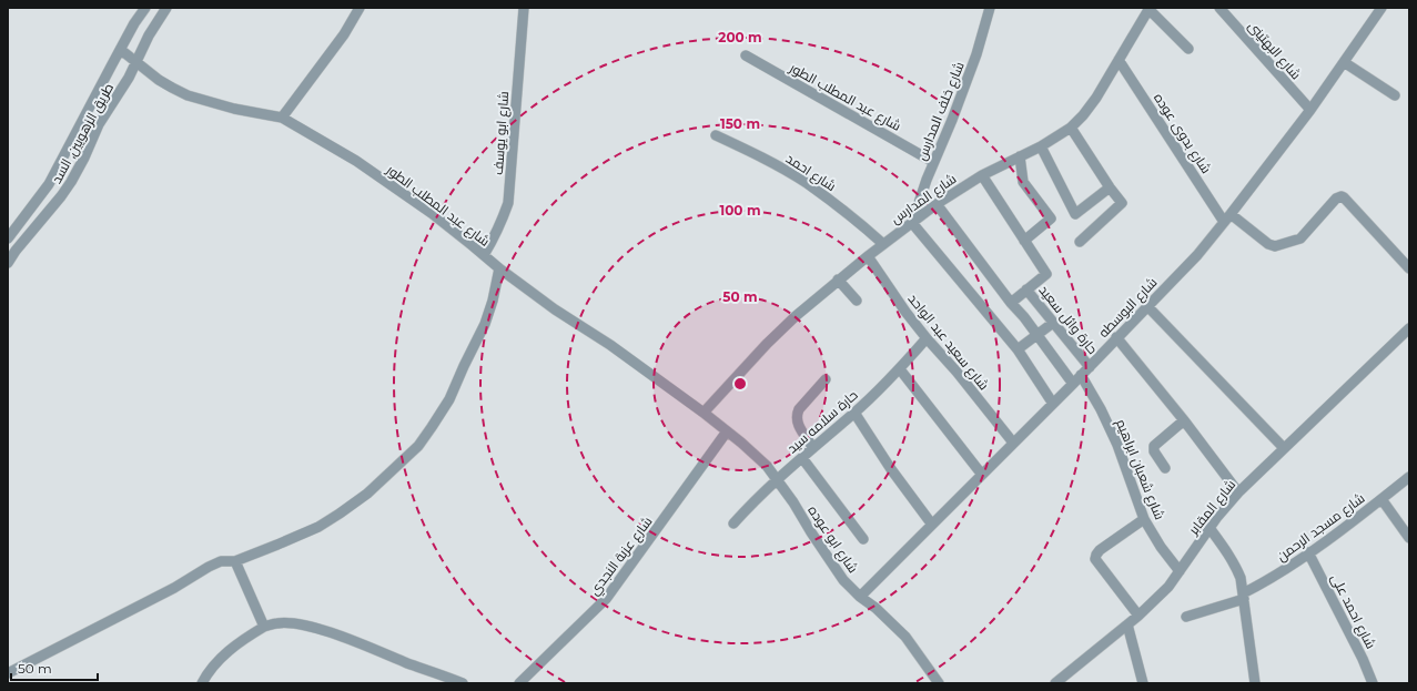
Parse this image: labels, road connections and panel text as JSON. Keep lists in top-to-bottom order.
{
  "streets": {
    "street": [
      "شارع البهتينى",
      "شارع عبد المطلب الطور",
      "شارع خلف المدارس",
      "طريق الزهويين, السد",
      "شارع ابو يوسف",
      "شارع بدوى عوده",
      "شارع احمد",
      "شارع المدارس",
      "شارع البوسطه",
      "حارة وائل سعيد",
      "شارع سعيد عبد الواحد",
      "حارة سلامه سيد",
      "شارع شعبان ابراهيم",
      "شارع المقابر",
      "شارع مسجد الرحمن",
      "شارع ابو عوده",
      "شارع عزبة النجدي",
      "شارع احمد على"
    ]
  },
  "crossings": [
    ["شارع البهتينى", "شارع البوسطه"],
    ["شارع عبد المطلب الطور", "شارع خلف المدارس"],
    ["شارع عبد المطلب الطور", "طريق الزهويين, السد"],
    ["شارع عبد المطلب الطور", "شارع ابو يوسف"],
    ["شارع عبد المطلب الطور", "شارع المدارس"],
    ["شارع عبد المطلب الطور", "شارع ابو عوده"],
    ["شارع خلف المدارس", "شارع المدارس"],
    ["شارع بدوى عوده", "شارع المدارس"],
    ["شارع بدوى عوده", "شارع البوسطه"],
    ["شارع احمد", "شارع المدارس"],
    ["شارع المدارس", "شارع سعيد عبد الواحد"],
    ["شارع المدارس", "شارع ابو عوده"],
    ["شارع البوسطه", "حارة وائل سعيد"],
    ["شارع البوسطه", "شارع سعيد عبد الواحد"],
    ["شارع البوسطه", "شارع شعبان ابراهيم"],
    ["شارع البوسطه", "شارع ابو عوده"],
    ["شارع سعيد عبد الواحد", "حارة سلامه سيد"],
    ["حارة سلامه سيد", "شارع ابو عوده"],
    ["شارع شعبان ابراهيم", "شارع المقابر"],
    ["شارع مسجد الرحمن", "شارع احمد على"],
    ["شارع ابو عوده", "شارع عزبة النجدي"]
  ],
  "scale_bar": "50 m",
  "rings": [
    "200 m",
    "150 m",
    "100 m",
    "50 m"
  ]
}
